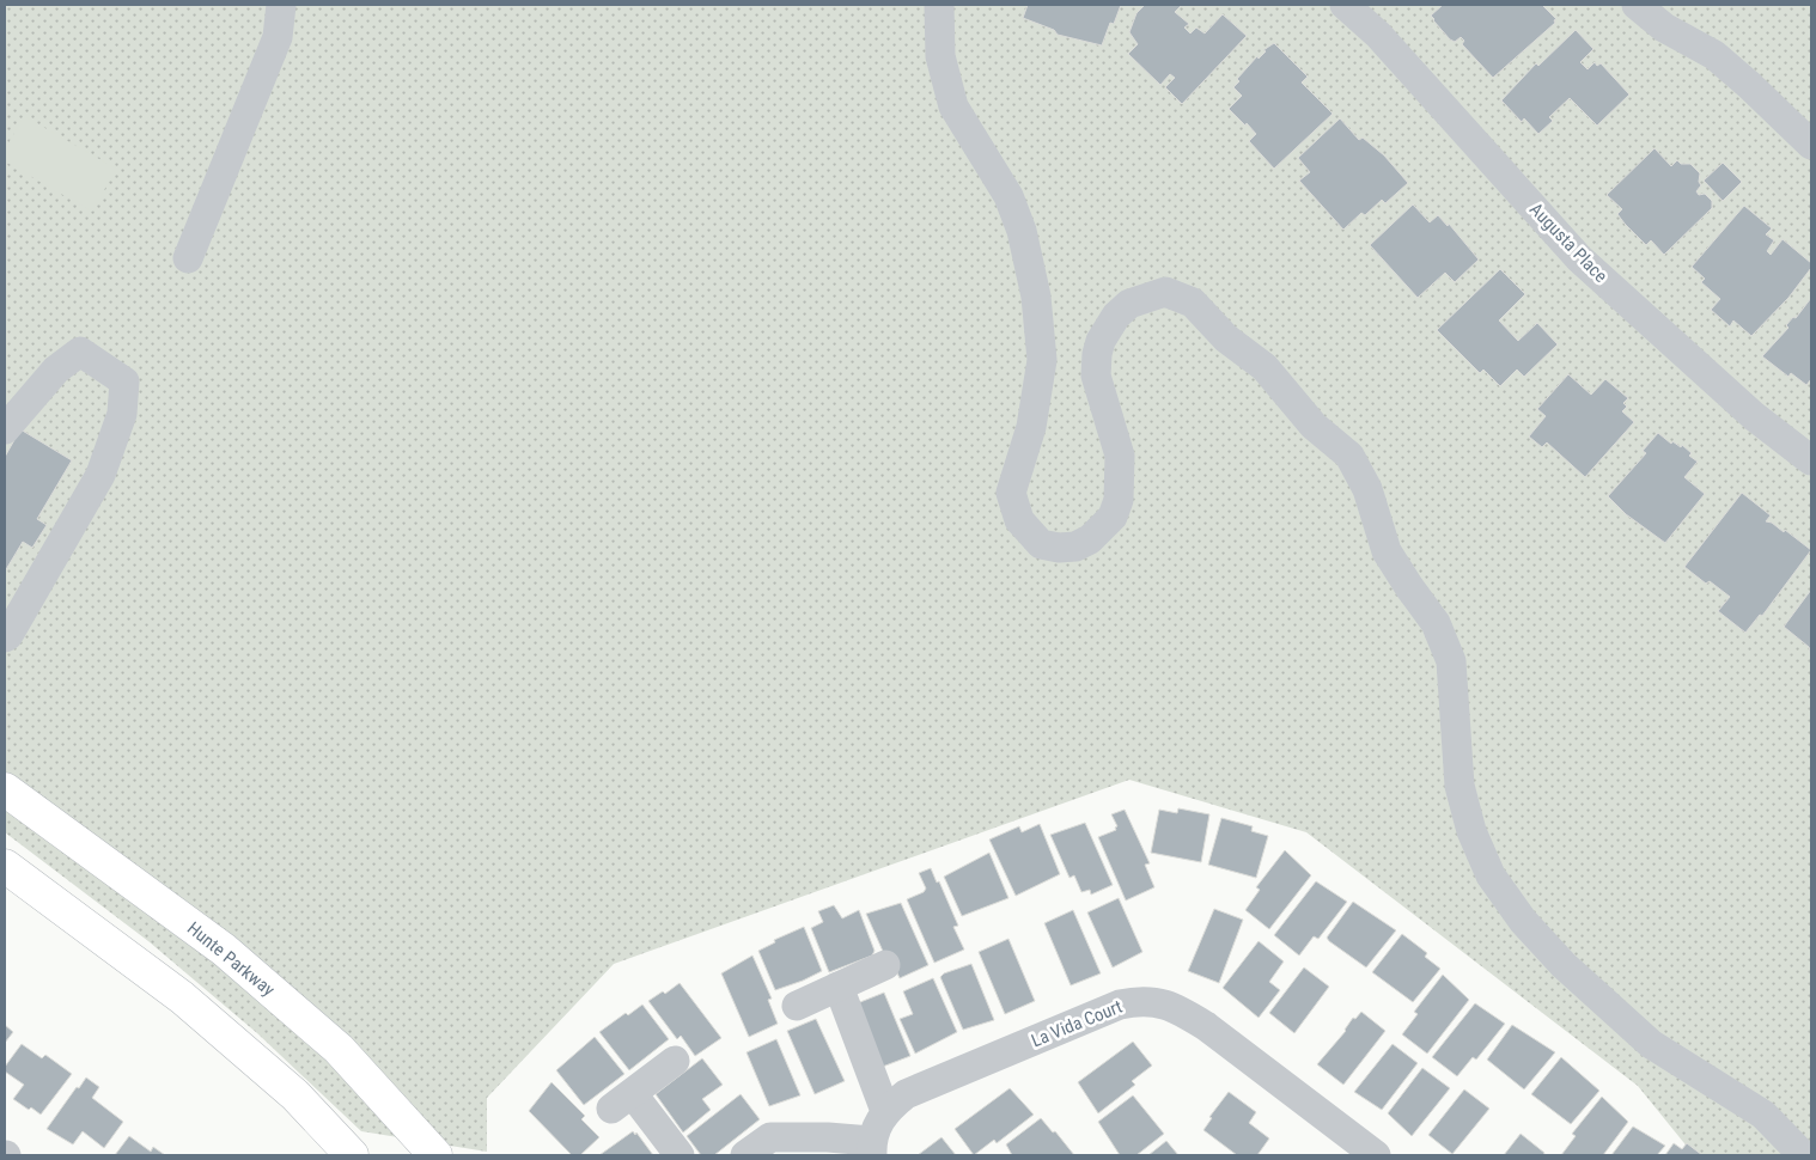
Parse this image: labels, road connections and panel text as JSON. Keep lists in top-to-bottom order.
{
  "streets": {
    "main road": ["Hunte Parkway"],
    "street": ["Augusta Place", "La Vida Court"]
  }
}
